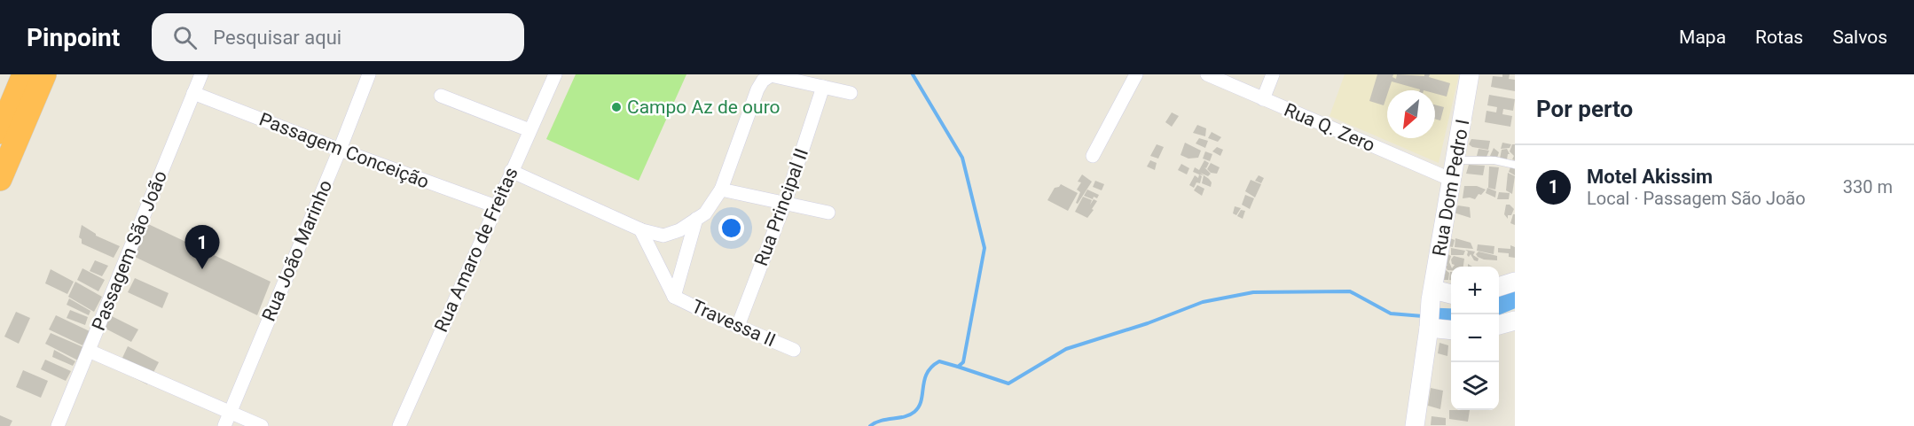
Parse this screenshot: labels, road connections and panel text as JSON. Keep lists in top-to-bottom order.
{
  "streets": {
    "street": [
      "Rua Q. Zero",
      "Passagem Conceição",
      "Rua Dom Pedro I",
      "Rua Principal II",
      "Rua Amaro de Freitas",
      "Passagem São João",
      "Rua João Marinho",
      "Travessa II"
    ]
  },
  "crossings": [
    ["Rua Q. Zero", "Rua Dom Pedro I"],
    ["Passagem Conceição", "Rua Amaro de Freitas"],
    ["Passagem Conceição", "Passagem São João"],
    ["Passagem Conceição", "Rua João Marinho"],
    ["Rua Principal II", "Travessa II"]
  ],
  "places": ["Campo Az de ouro"],
  "north": "bottom left",
  "page": {
    "header": "Pinpoint",
    "search": "Pesquisar aqui",
    "nav": ["Mapa", "Rotas", "Salvos"],
    "heading": "Por perto",
    "list": [
      {
        "mark": "1",
        "name": "Motel Akissim",
        "note": "Local · Passagem São João",
        "value": "330 m"
      }
    ],
    "pins": "1",
    "map_buttons": ["+", "−"]
  }
}
